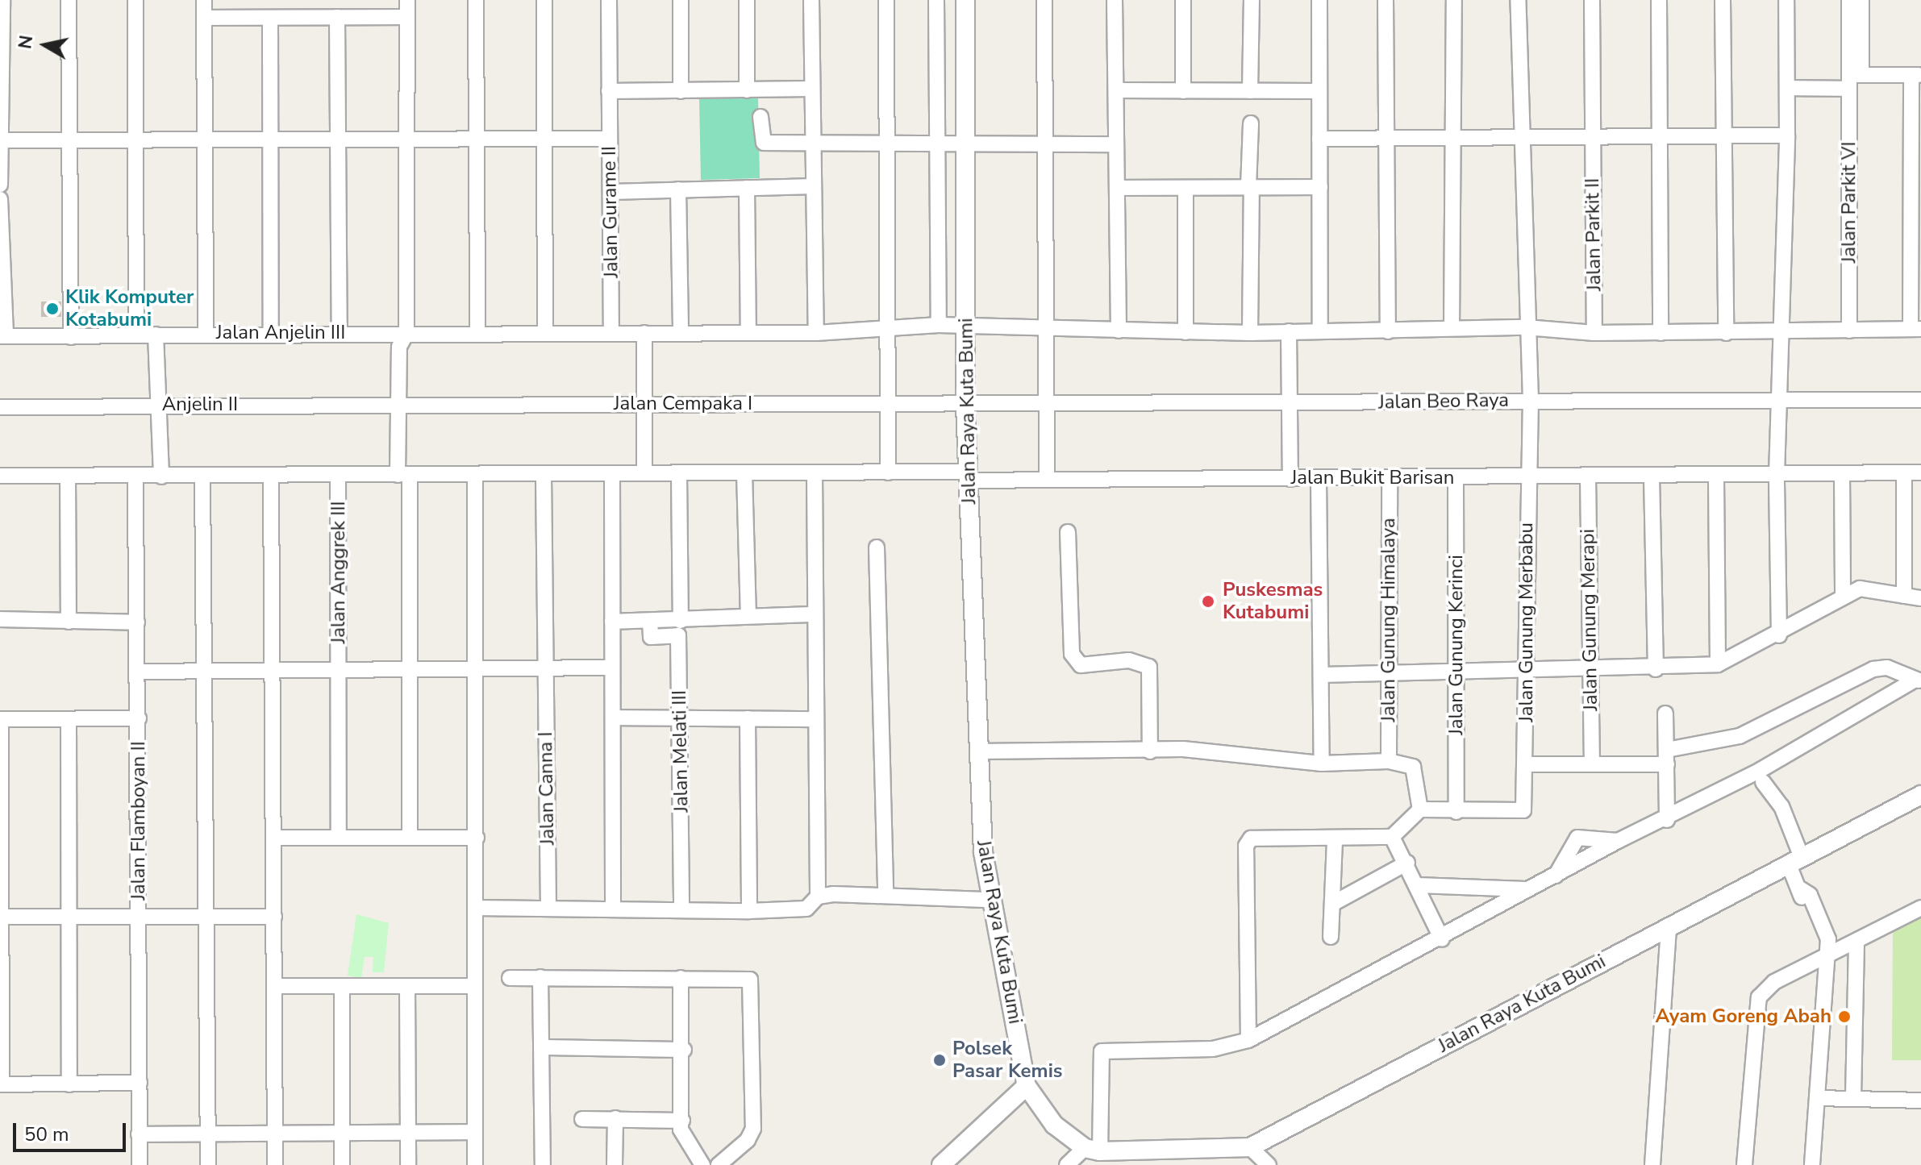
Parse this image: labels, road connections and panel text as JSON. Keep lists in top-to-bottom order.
{
  "streets": {
    "street": [
      "Jalan Parkit VI",
      "Jalan Gurame II",
      "Jalan Parkit II",
      "Jalan Anjelin III",
      "Jalan Beo Raya",
      "Jalan Cempaka I",
      "Anjelin II",
      "Jalan Raya Kuta Bumi",
      "Jalan Bukit Barisan",
      "Jalan Anggrek III",
      "Jalan Gunung Himalaya",
      "Jalan Gunung Merapi",
      "Jalan Gunung Merbabu",
      "Jalan Gunung Kerinci",
      "Jalan Melati III",
      "Jalan Canna I",
      "Jalan Flamboyan II"
    ]
  },
  "crossings": [
    ["Jalan Parkit VI", "Jalan Anjelin III"],
    ["Jalan Gurame II", "Jalan Anjelin III"],
    ["Jalan Parkit II", "Jalan Anjelin III"],
    ["Jalan Anjelin III", "Jalan Raya Kuta Bumi"],
    ["Jalan Anjelin III", "Jalan Gunung Merbabu"],
    ["Jalan Beo Raya", "Jalan Cempaka I"],
    ["Jalan Beo Raya", "Jalan Raya Kuta Bumi"],
    ["Jalan Beo Raya", "Jalan Gunung Merbabu"],
    ["Jalan Cempaka I", "Anjelin II"],
    ["Jalan Cempaka I", "Jalan Raya Kuta Bumi"],
    ["Jalan Raya Kuta Bumi", "Jalan Bukit Barisan"],
    ["Jalan Bukit Barisan", "Jalan Anggrek III"],
    ["Jalan Bukit Barisan", "Jalan Gunung Himalaya"],
    ["Jalan Bukit Barisan", "Jalan Gunung Merapi"],
    ["Jalan Bukit Barisan", "Jalan Gunung Merbabu"],
    ["Jalan Bukit Barisan", "Jalan Gunung Kerinci"],
    ["Jalan Bukit Barisan", "Jalan Canna I"],
    ["Jalan Bukit Barisan", "Jalan Flamboyan II"],
    ["Jalan Gunung Merbabu", "Jalan Gunung Kerinci"]
  ],
  "places": [
    "Klik Komputer Kotabumi",
    "Puskesmas Kutabumi",
    "Ayam Goreng Abah",
    "Polsek Pasar Kemis"
  ],
  "scale_bar": "50 m",
  "north": "left"
}
